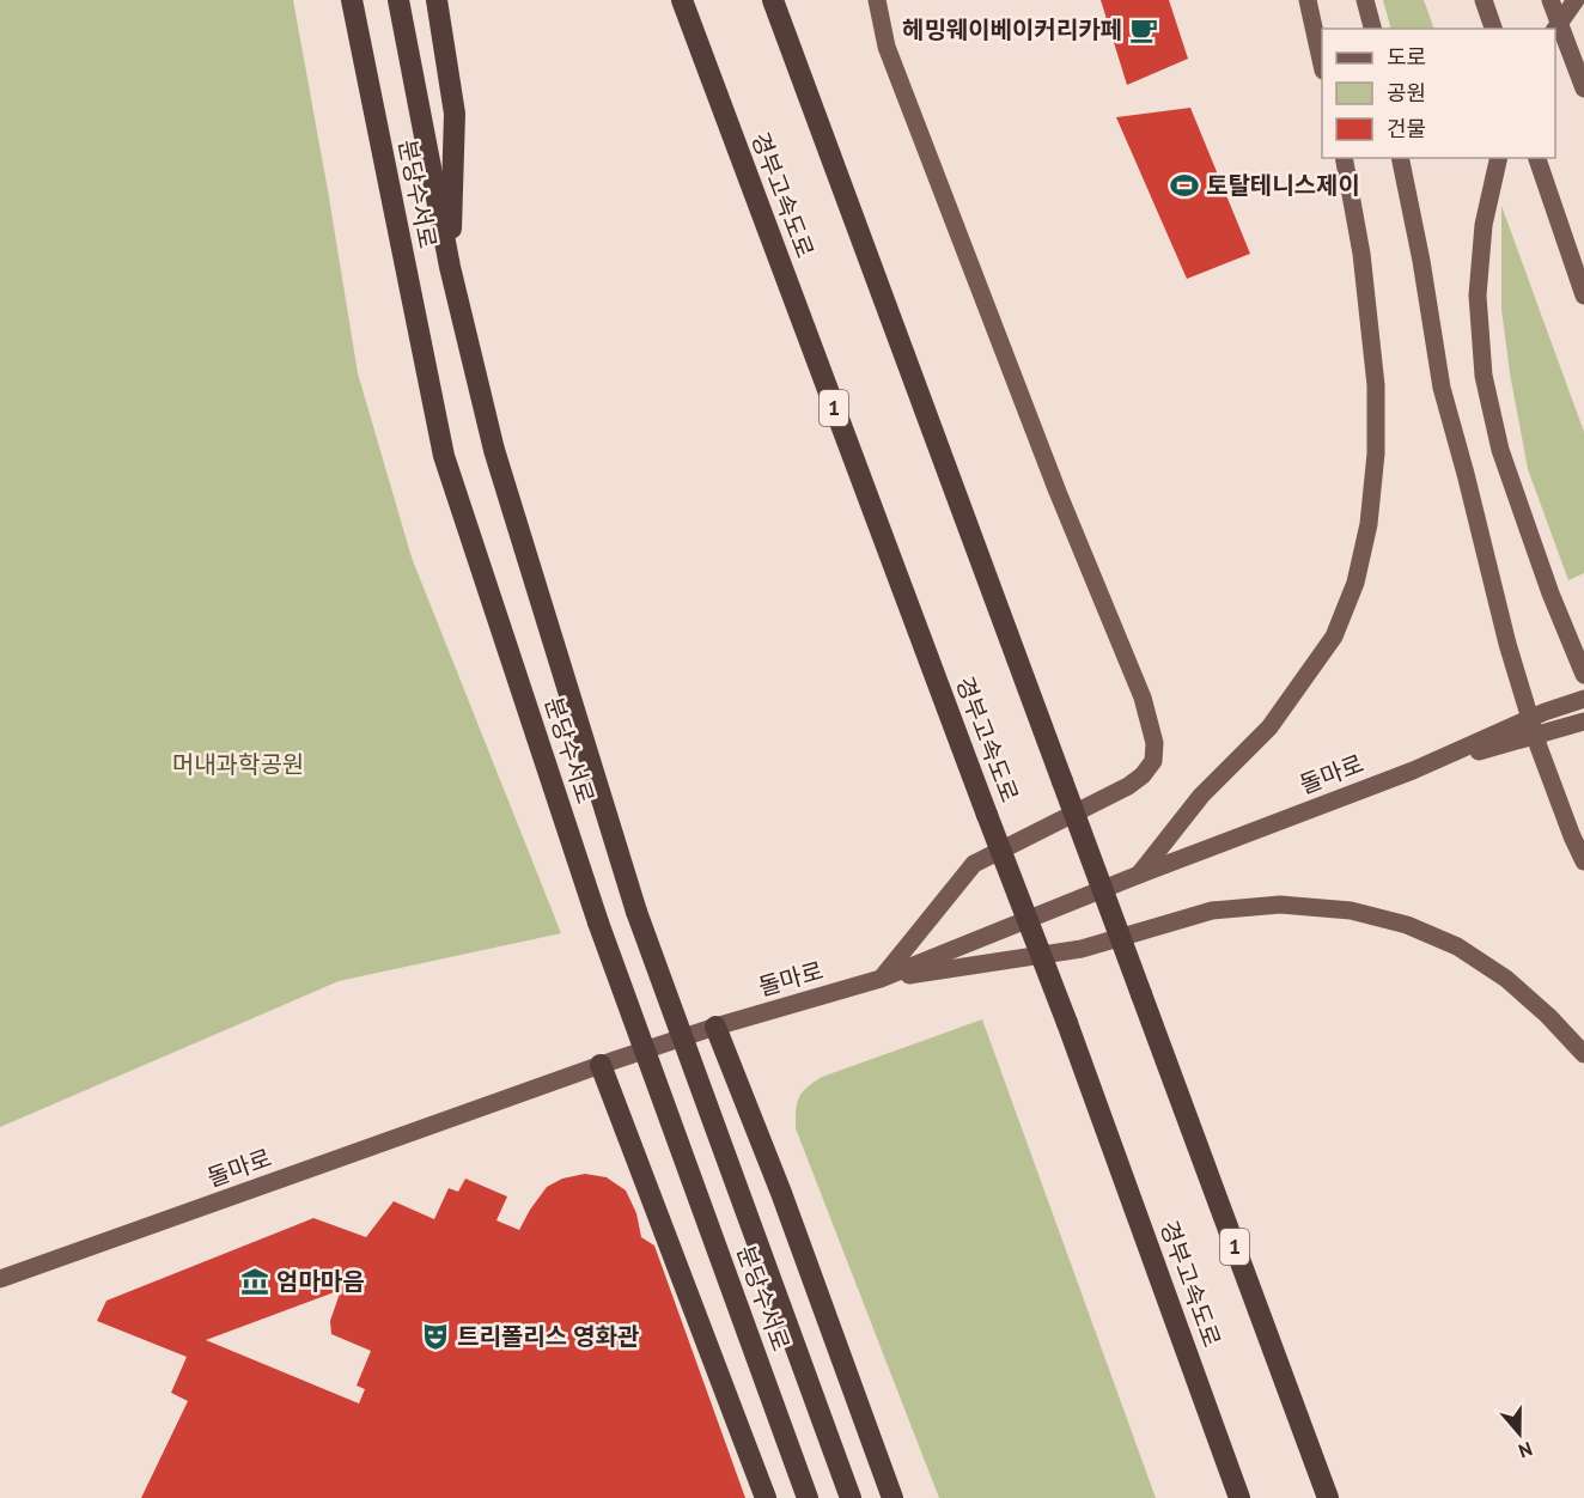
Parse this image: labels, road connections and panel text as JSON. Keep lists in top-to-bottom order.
{
  "streets": {
    "highway": ["분당수서로", "경부고속도로", "1"],
    "main road": ["돌마로"]
  },
  "parks": ["머내과학공원"],
  "places": {
    "cafe": ["헤밍웨이베이커리카페"],
    "sports": ["토탈테니스제이"],
    "museum": ["엄마마음"],
    "theatre": ["트리폴리스 영화관"]
  },
  "legend": ["도로", "공원", "건물"],
  "north": "bottom"
}
